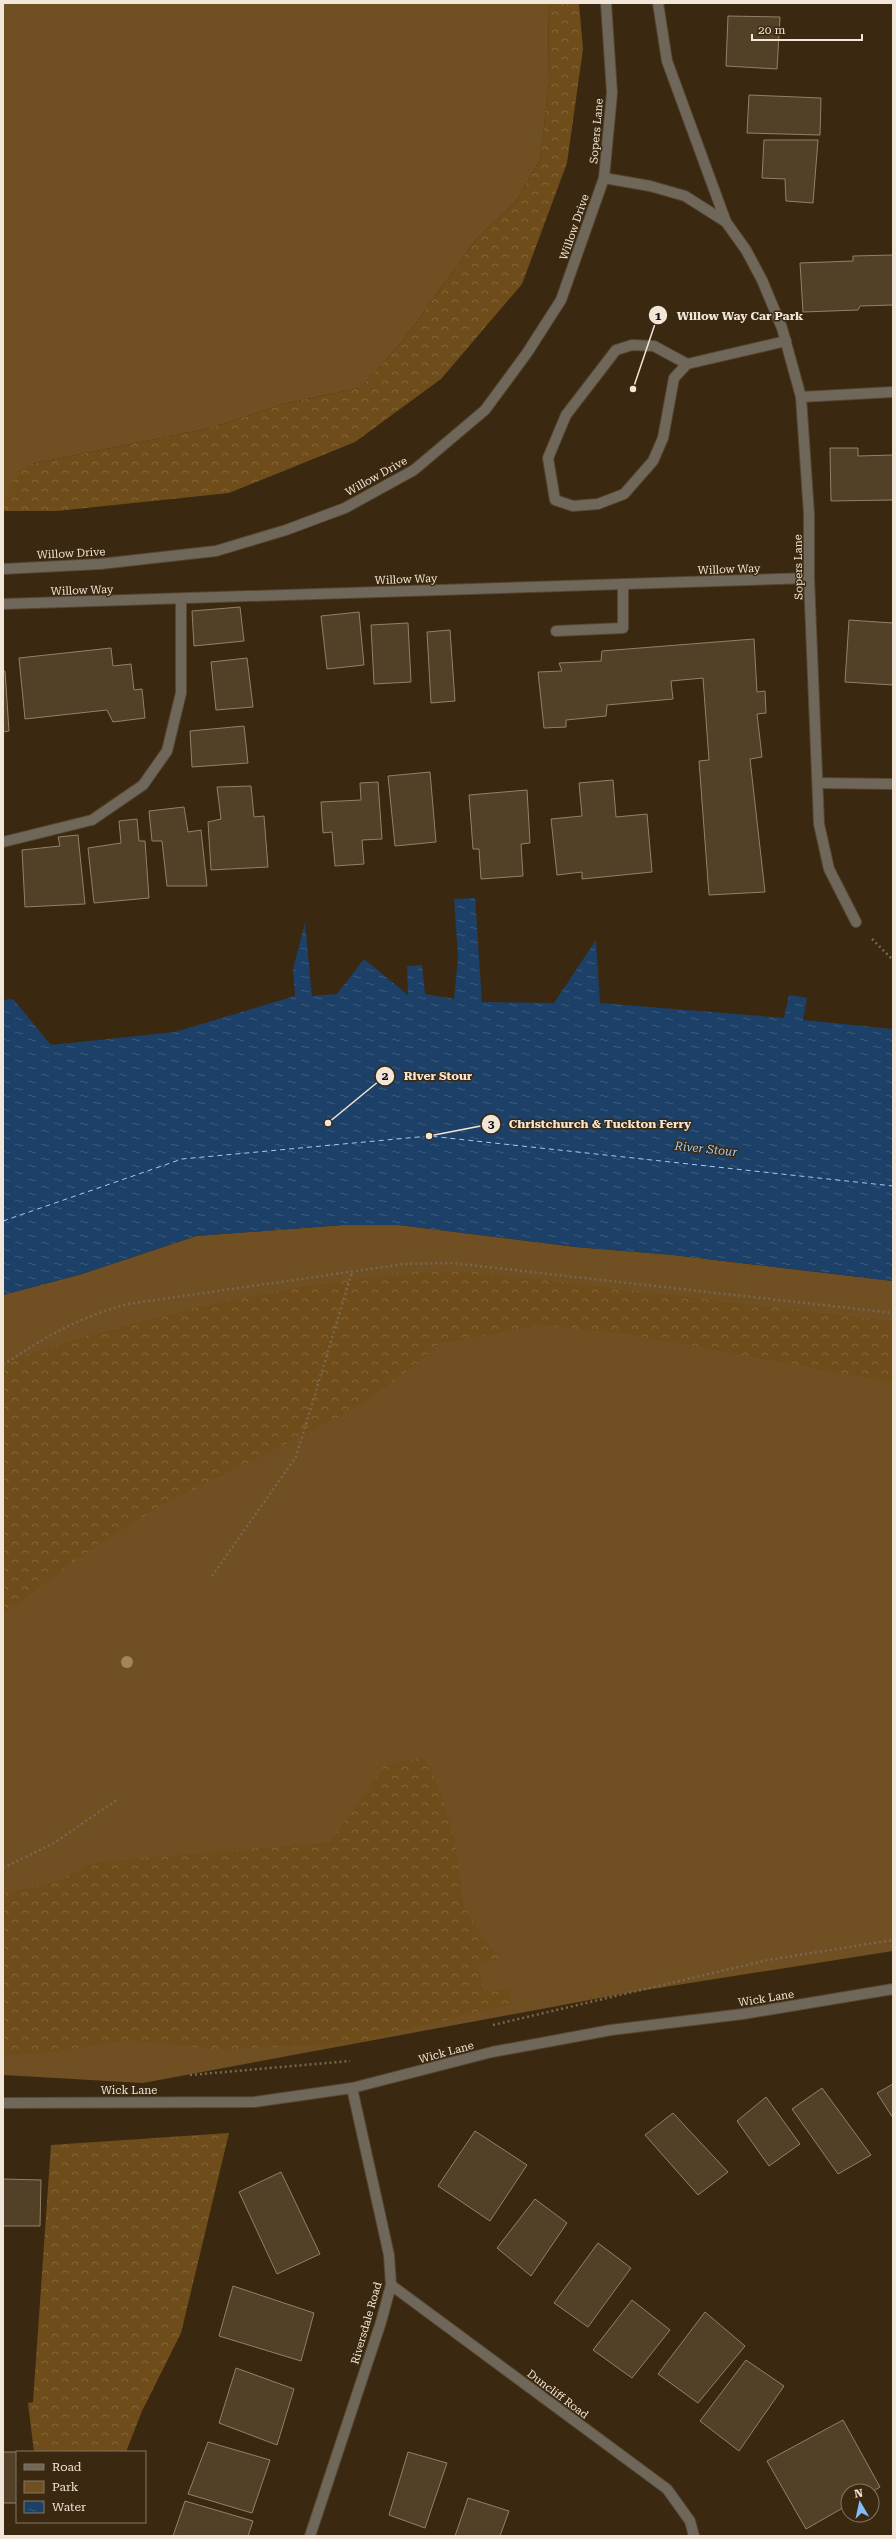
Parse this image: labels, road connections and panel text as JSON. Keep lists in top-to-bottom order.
{
  "streets": {
    "street": [
      "Sopers Lane",
      "Willow Drive",
      "Willow Way",
      "Wick Lane",
      "Riversdale Road",
      "Duncliff Road"
    ]
  },
  "crossings": [
    ["Sopers Lane", "Willow Drive"],
    ["Sopers Lane", "Willow Way"],
    ["Wick Lane", "Riversdale Road"],
    ["Riversdale Road", "Duncliff Road"]
  ],
  "water": ["River Stour"],
  "places": ["Willow Way Car Park", "River Stour", "Christchurch & Tuckton Ferry"],
  "legend": ["Road", "Park", "Water"],
  "scale_bar": "20 m",
  "north": "top"
}
